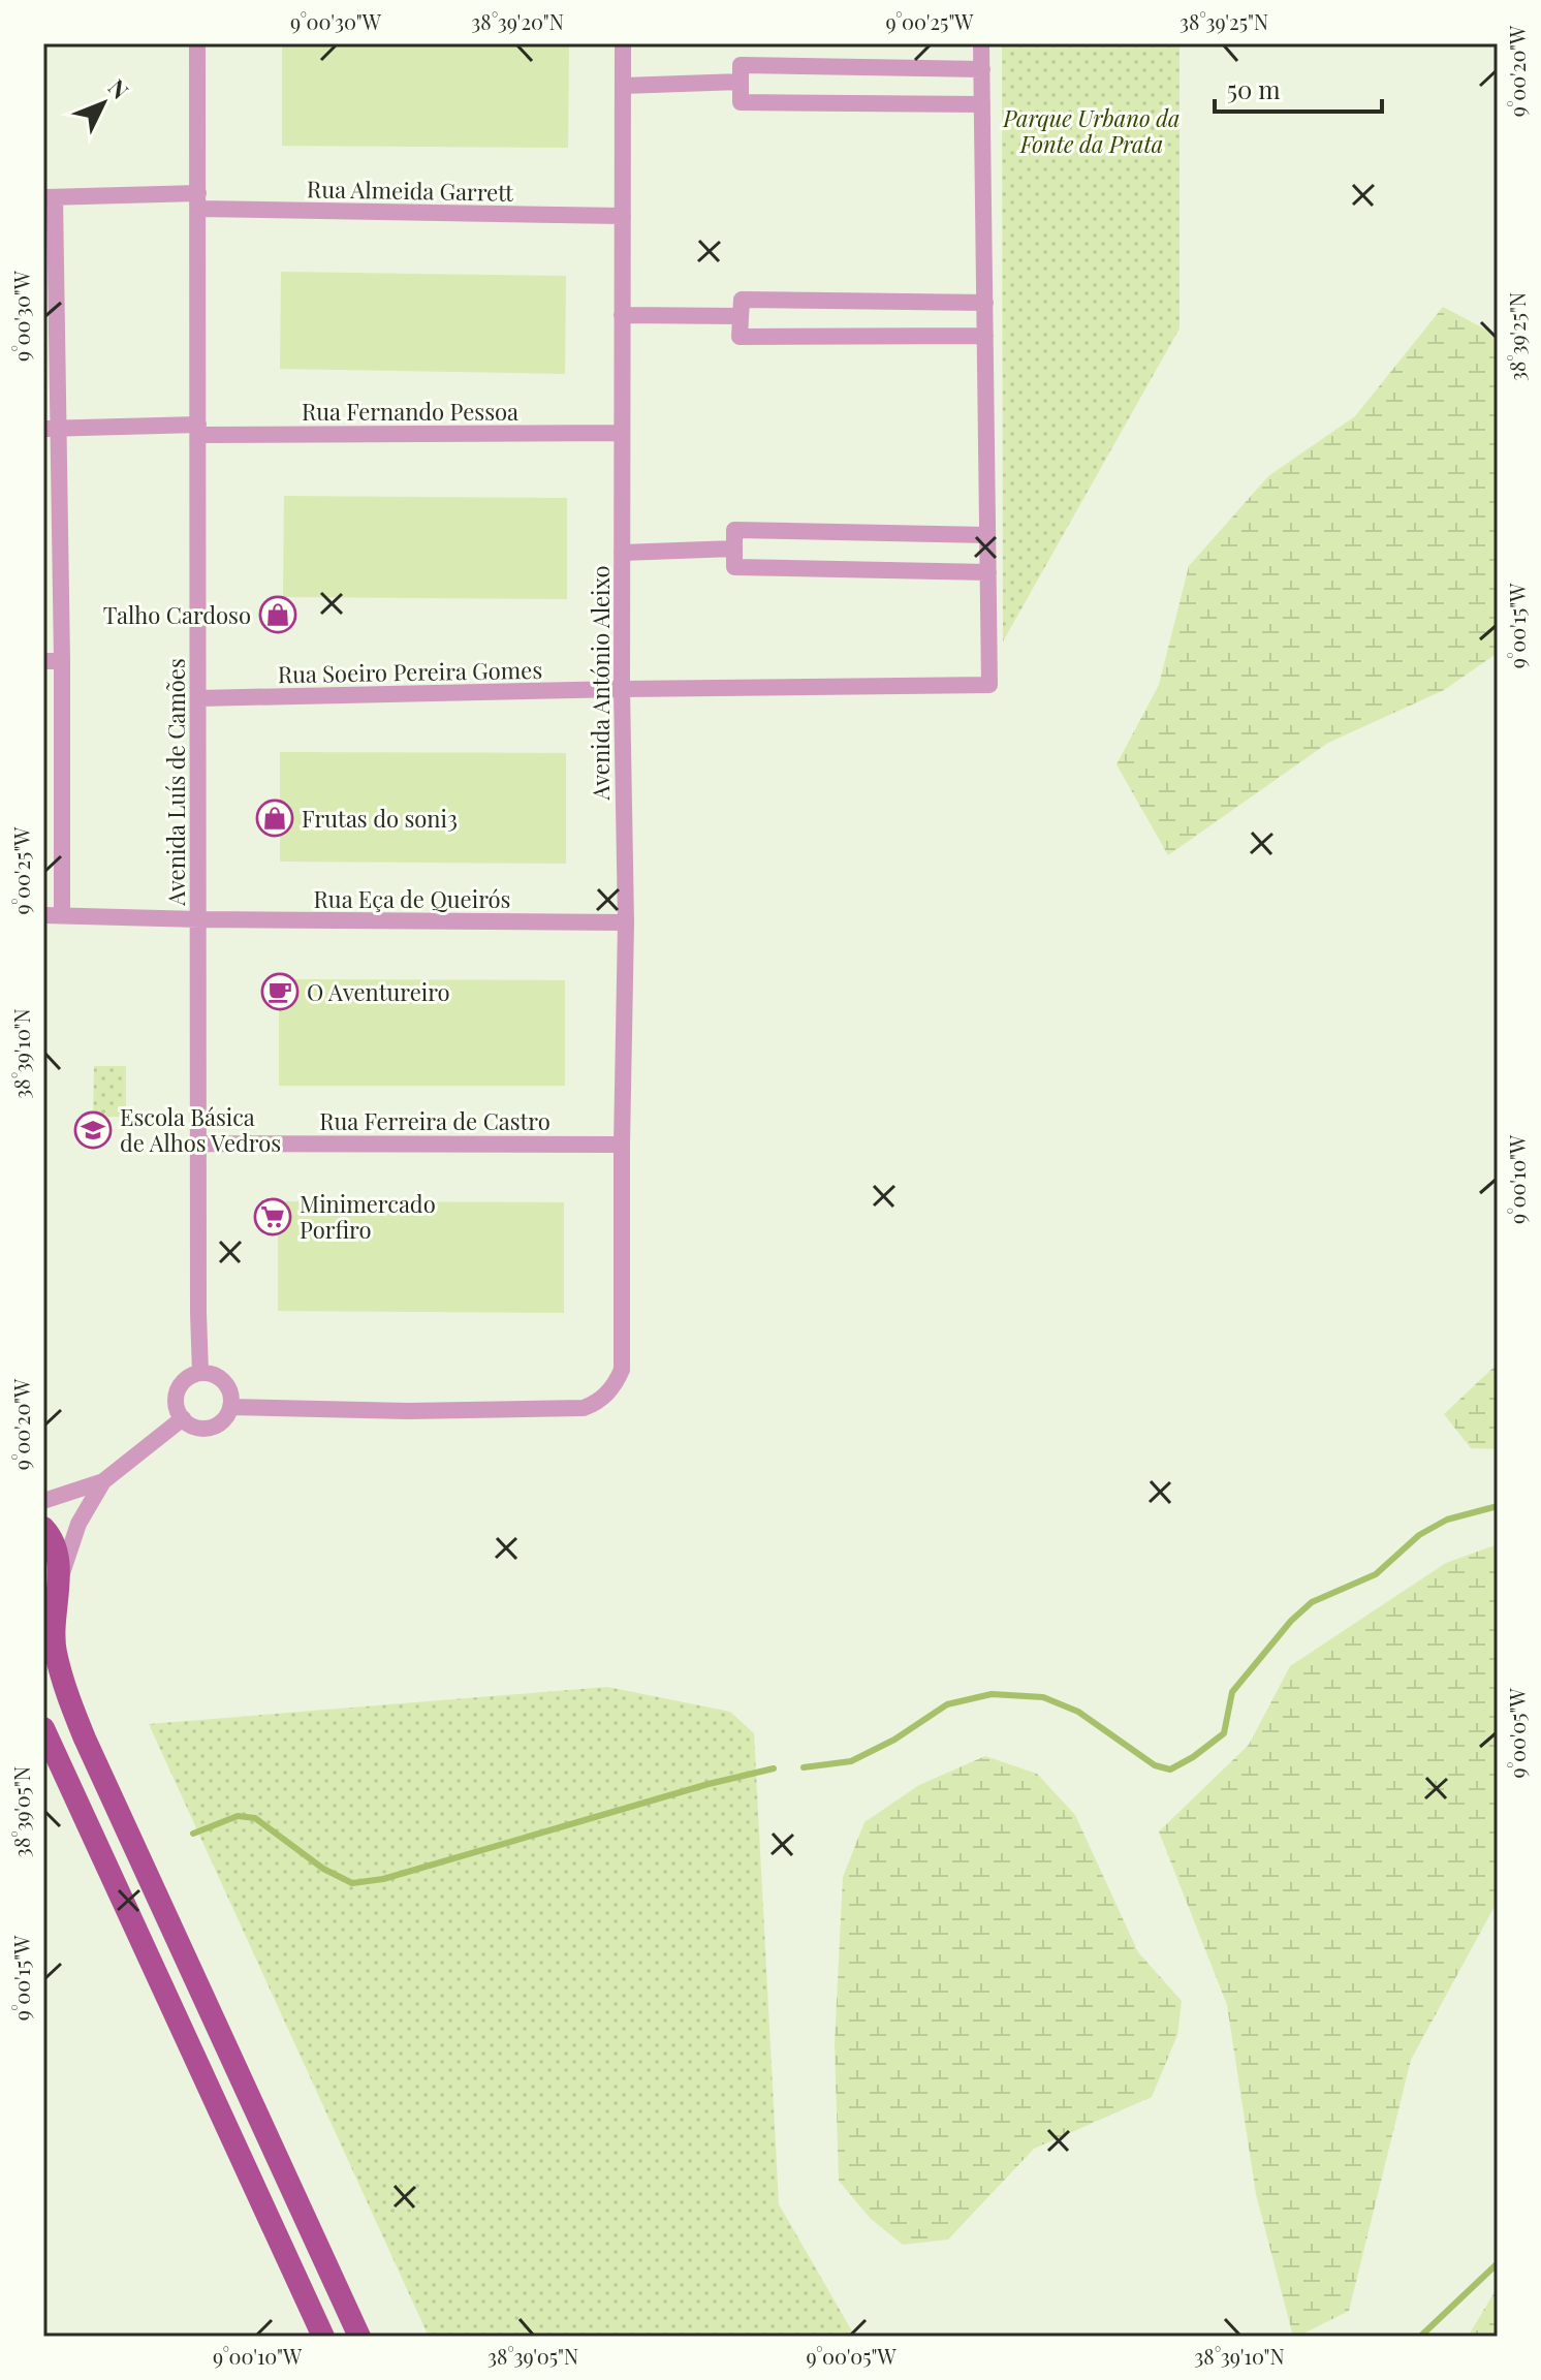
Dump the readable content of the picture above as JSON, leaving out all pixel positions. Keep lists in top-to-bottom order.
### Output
{
  "streets": {
    "street": [
      "Rua Almeida Garrett",
      "Rua Fernando Pessoa",
      "Rua Soeiro Pereira Gomes",
      "Avenida António Aleixo",
      "Avenida Luís de Camões",
      "Rua Eça de Queirós",
      "Rua Ferreira de Castro"
    ]
  },
  "crossings": [
    ["Rua Almeida Garrett", "Avenida António Aleixo"],
    ["Rua Almeida Garrett", "Avenida Luís de Camões"],
    ["Rua Fernando Pessoa", "Avenida António Aleixo"],
    ["Rua Fernando Pessoa", "Avenida Luís de Camões"],
    ["Rua Soeiro Pereira Gomes", "Avenida António Aleixo"],
    ["Rua Soeiro Pereira Gomes", "Avenida Luís de Camões"],
    ["Avenida António Aleixo", "Avenida Luís de Camões"],
    ["Avenida António Aleixo", "Rua Eça de Queirós"],
    ["Avenida António Aleixo", "Rua Ferreira de Castro"],
    ["Avenida Luís de Camões", "Rua Eça de Queirós"],
    ["Avenida Luís de Camões", "Rua Ferreira de Castro"]
  ],
  "parks": ["Parque Urbano da Fonte da Prata"],
  "places": {
    "shop": ["Talho Cardoso", "Frutas do soni3"],
    "cafe": ["O Aventureiro"],
    "school or university": ["Escola Básica de Alhos Vedros"],
    "supermarket": ["Minimercado Porfiro"]
  },
  "scale_bar": "50 m",
  "north": "top right",
  "coordinates": [
    "9°00'30\"W",
    "38°39'20\"N",
    "9°00'25\"W",
    "38°39'25\"N",
    "9°00'20\"W",
    "9°00'15\"W",
    "38°39'10\"N",
    "9°00'10\"W",
    "9°00'05\"W",
    "38°39'05\"N"
  ]
}
